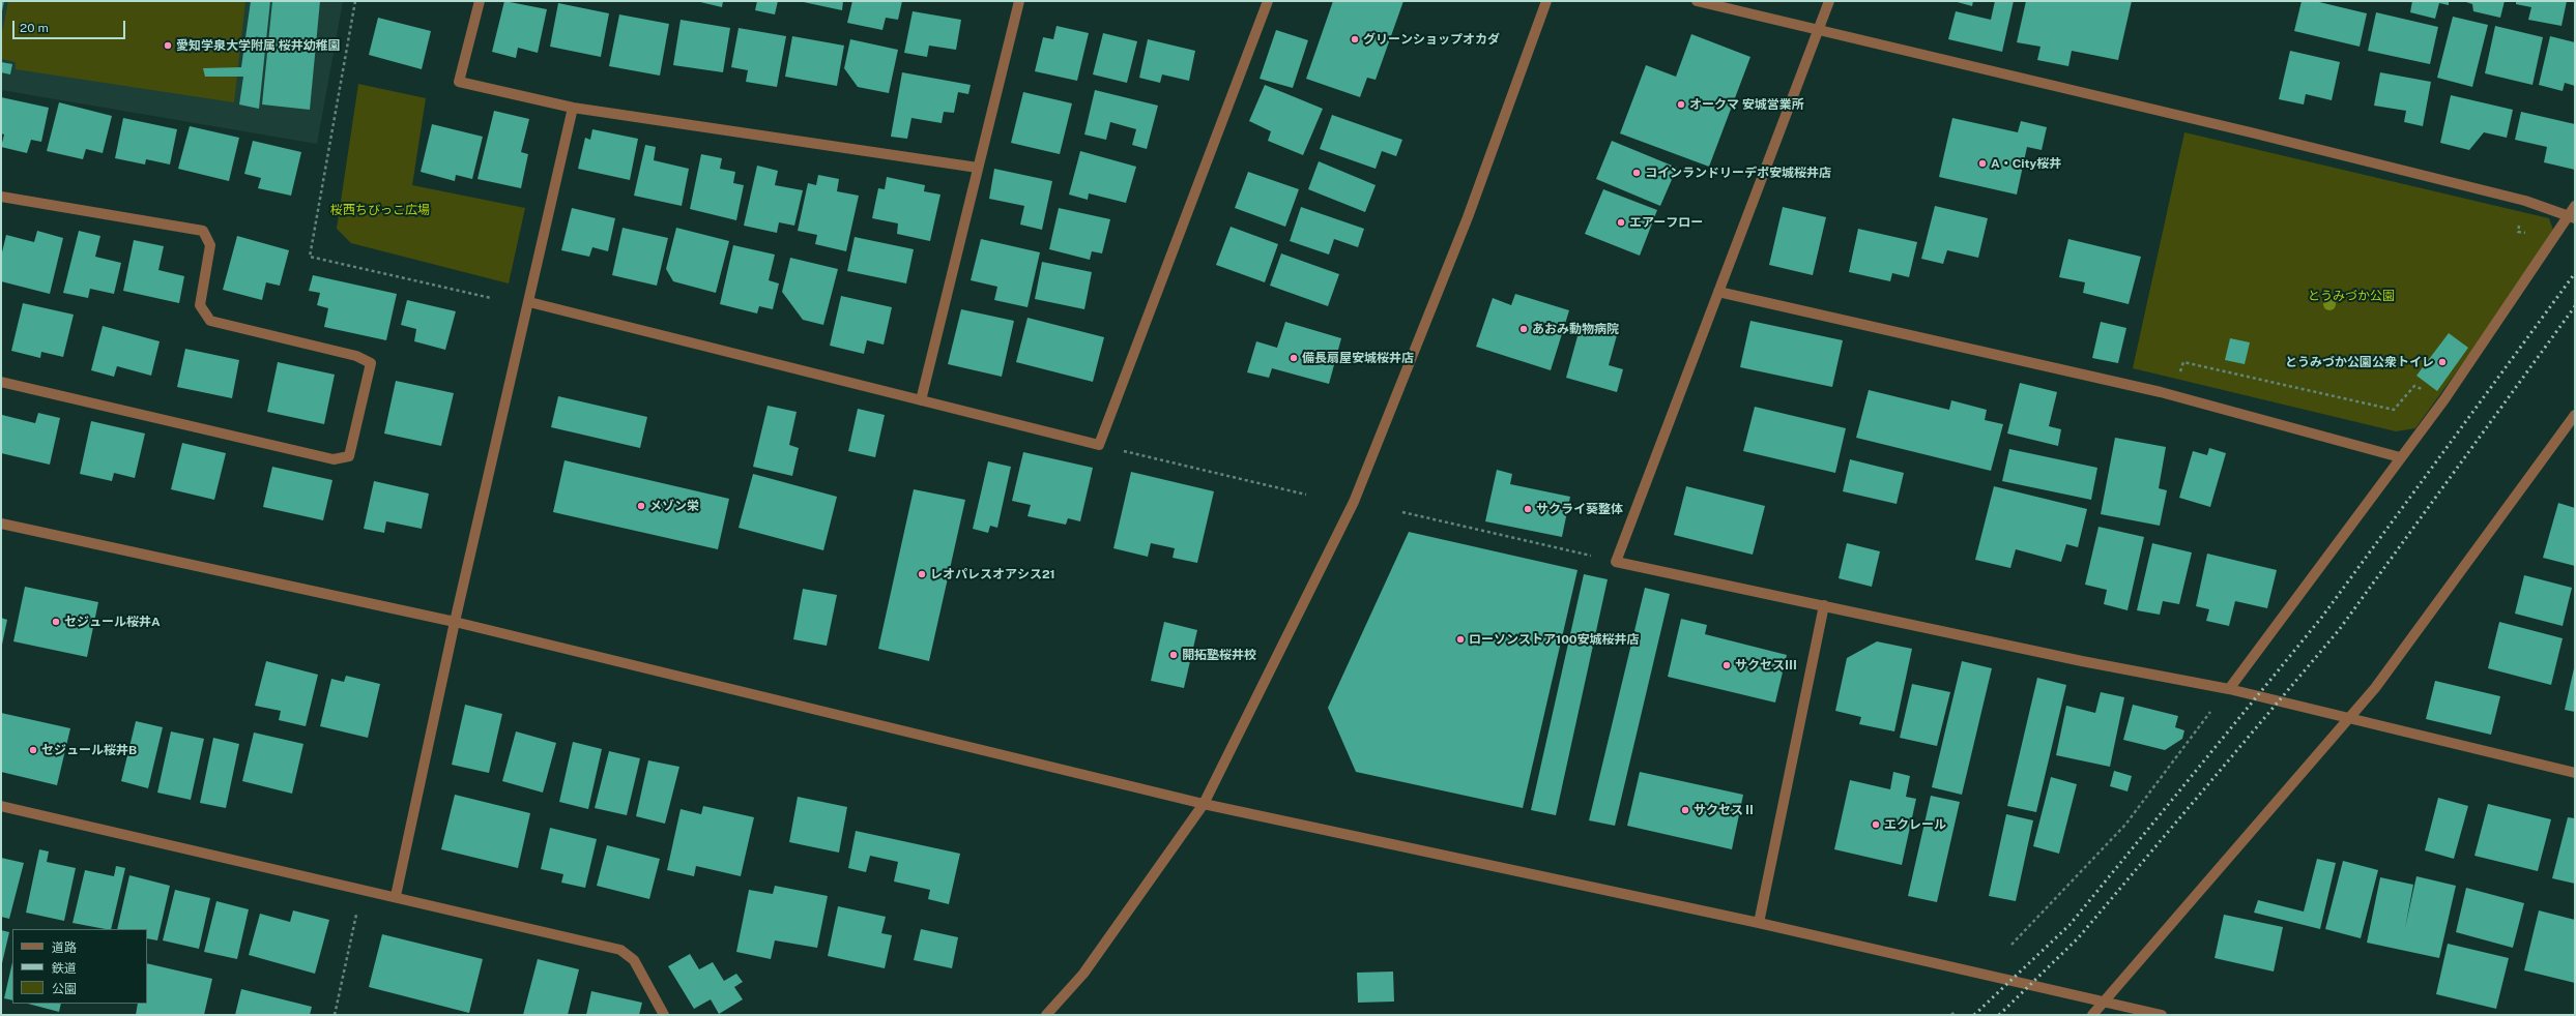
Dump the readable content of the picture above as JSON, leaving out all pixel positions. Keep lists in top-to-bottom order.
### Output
{
  "parks": ["桜西ちびっこ広場", "とうみづか公園"],
  "places": [
    "グリーンショップオカダ",
    "愛知学泉大学附属 桜井幼稚園",
    "オークマ 安城営業所",
    "A・City桜井",
    "コインランドリーデポ安城桜井店",
    "エアーフロー",
    "あおみ動物病院",
    "備長扇屋安城桜井店",
    "とうみづか公園公衆トイレ",
    "メゾン栄",
    "サクライ葵整体",
    "レオパレスオアシス21",
    "セジュール桜井A",
    "ローソンストア100安城桜井店",
    "開拓塾桜井校",
    "サクセスⅢ",
    "セジュール桜井B",
    "サクセスⅡ",
    "エクレール"
  ],
  "legend": ["道路", "鉄道", "公園"],
  "scale_bar": "20 m"
}
